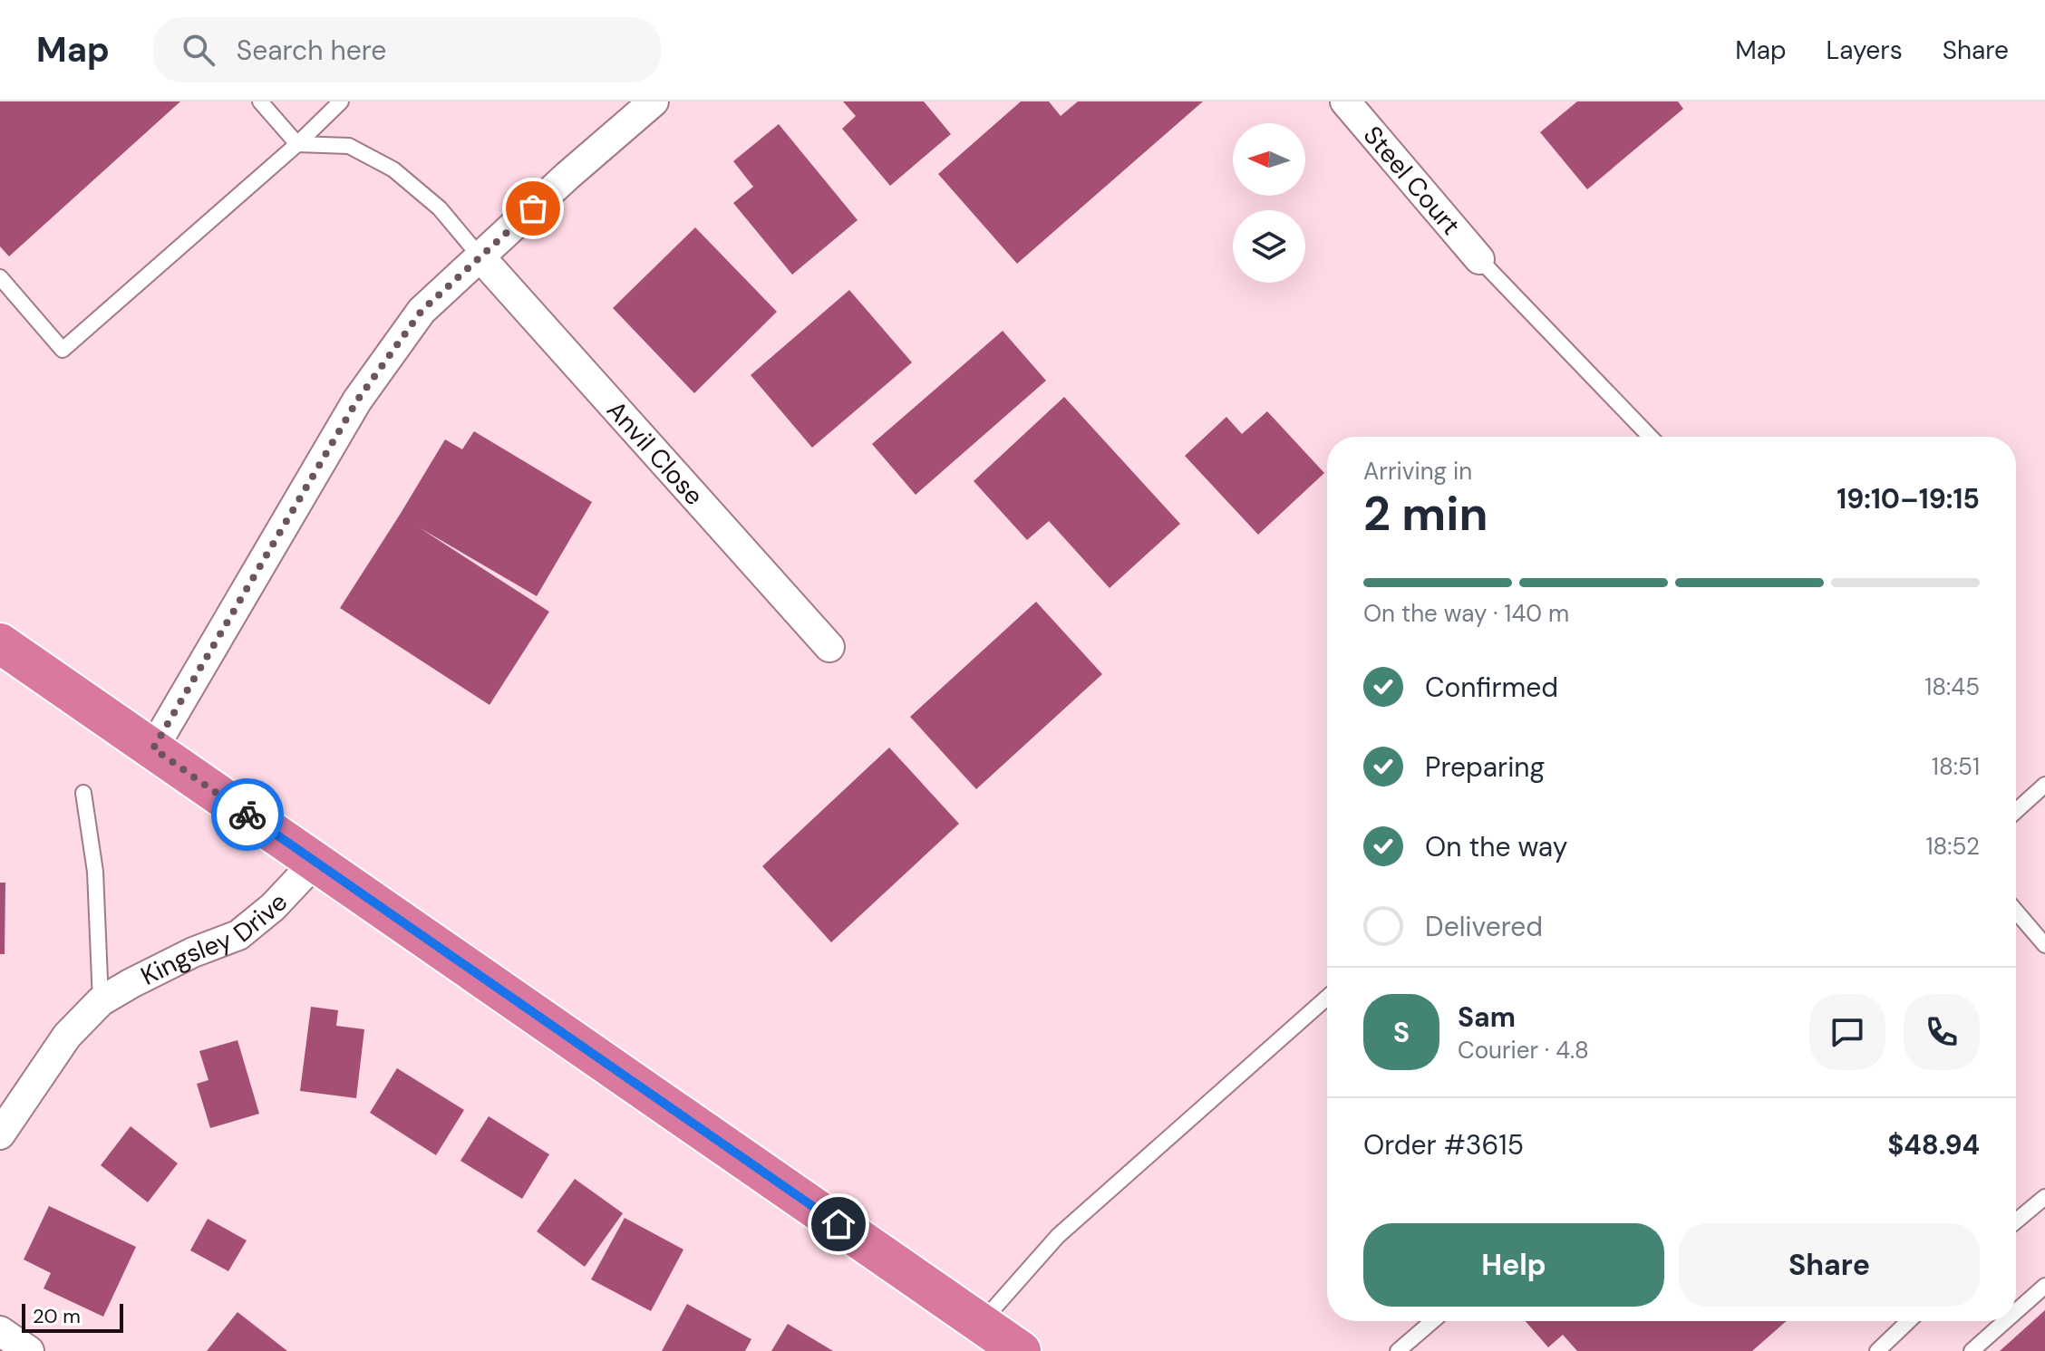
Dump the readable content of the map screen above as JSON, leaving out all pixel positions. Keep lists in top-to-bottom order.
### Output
{
  "streets": {
    "street": ["Steel Court", "Anvil Close", "Kingsley Drive"]
  },
  "scale_bar": "20 m",
  "north": "left",
  "page": {
    "header": "Map",
    "search": "Search here",
    "nav": ["Map", "Layers", "Share"],
    "heading": ["2 min", "Arriving in", "19:10–19:15"],
    "panel": [
      "Sam",
      "Courier · 4.8",
      "Order #3615",
      "$48.94"
    ],
    "bar": "On the way · 140 m",
    "list": [
      ["Confirmed", "18:45"],
      ["Preparing", "18:51"],
      ["On the way", "18:52"],
      "Delivered"
    ],
    "round": "S",
    "buttons": ["Help", "Share"],
    "scale": "20 m"
  }
}
